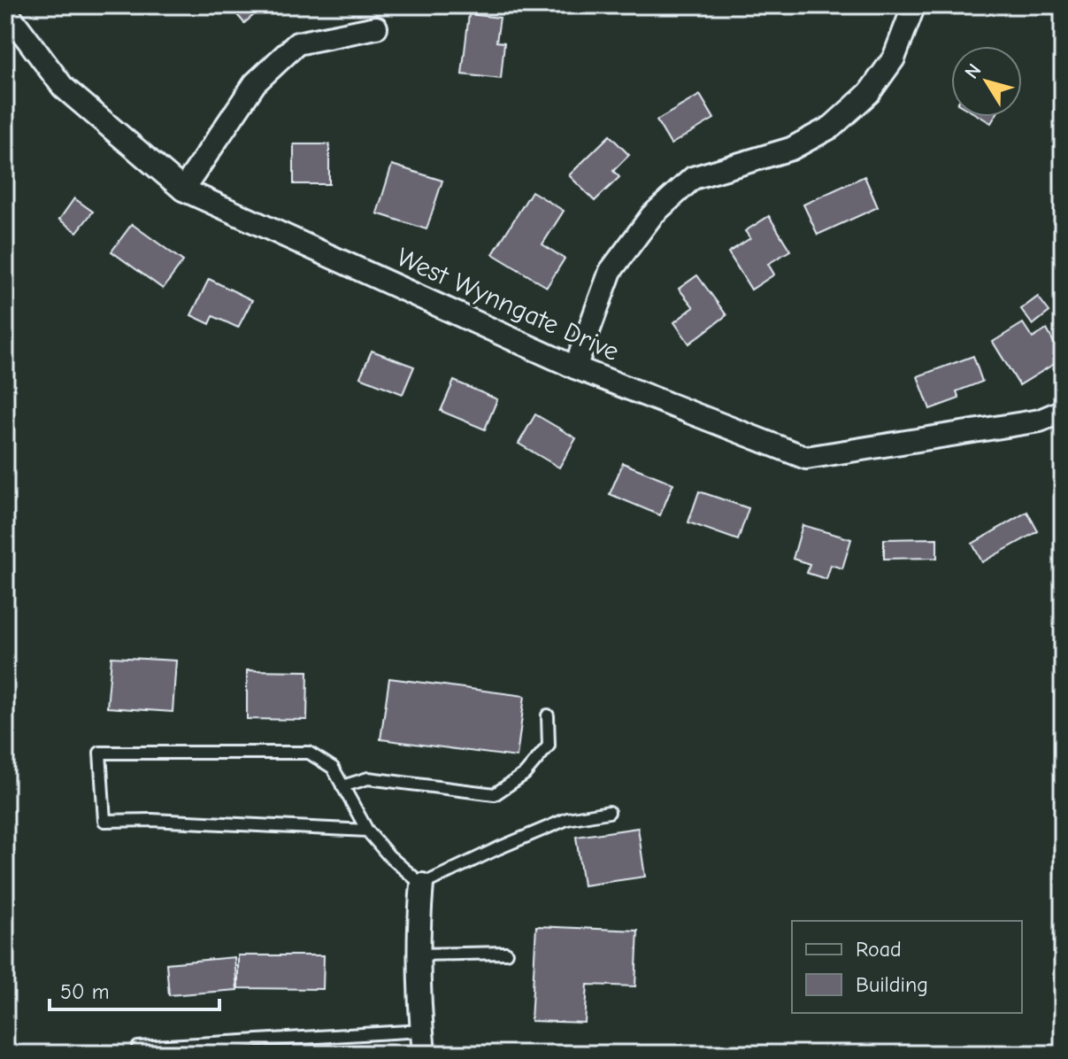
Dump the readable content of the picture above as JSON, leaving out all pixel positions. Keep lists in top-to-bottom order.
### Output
{
  "streets": {
    "street": ["West Wynngate Drive"]
  },
  "legend": ["Road", "Building"],
  "scale_bar": "50 m",
  "north": "top left"
}
